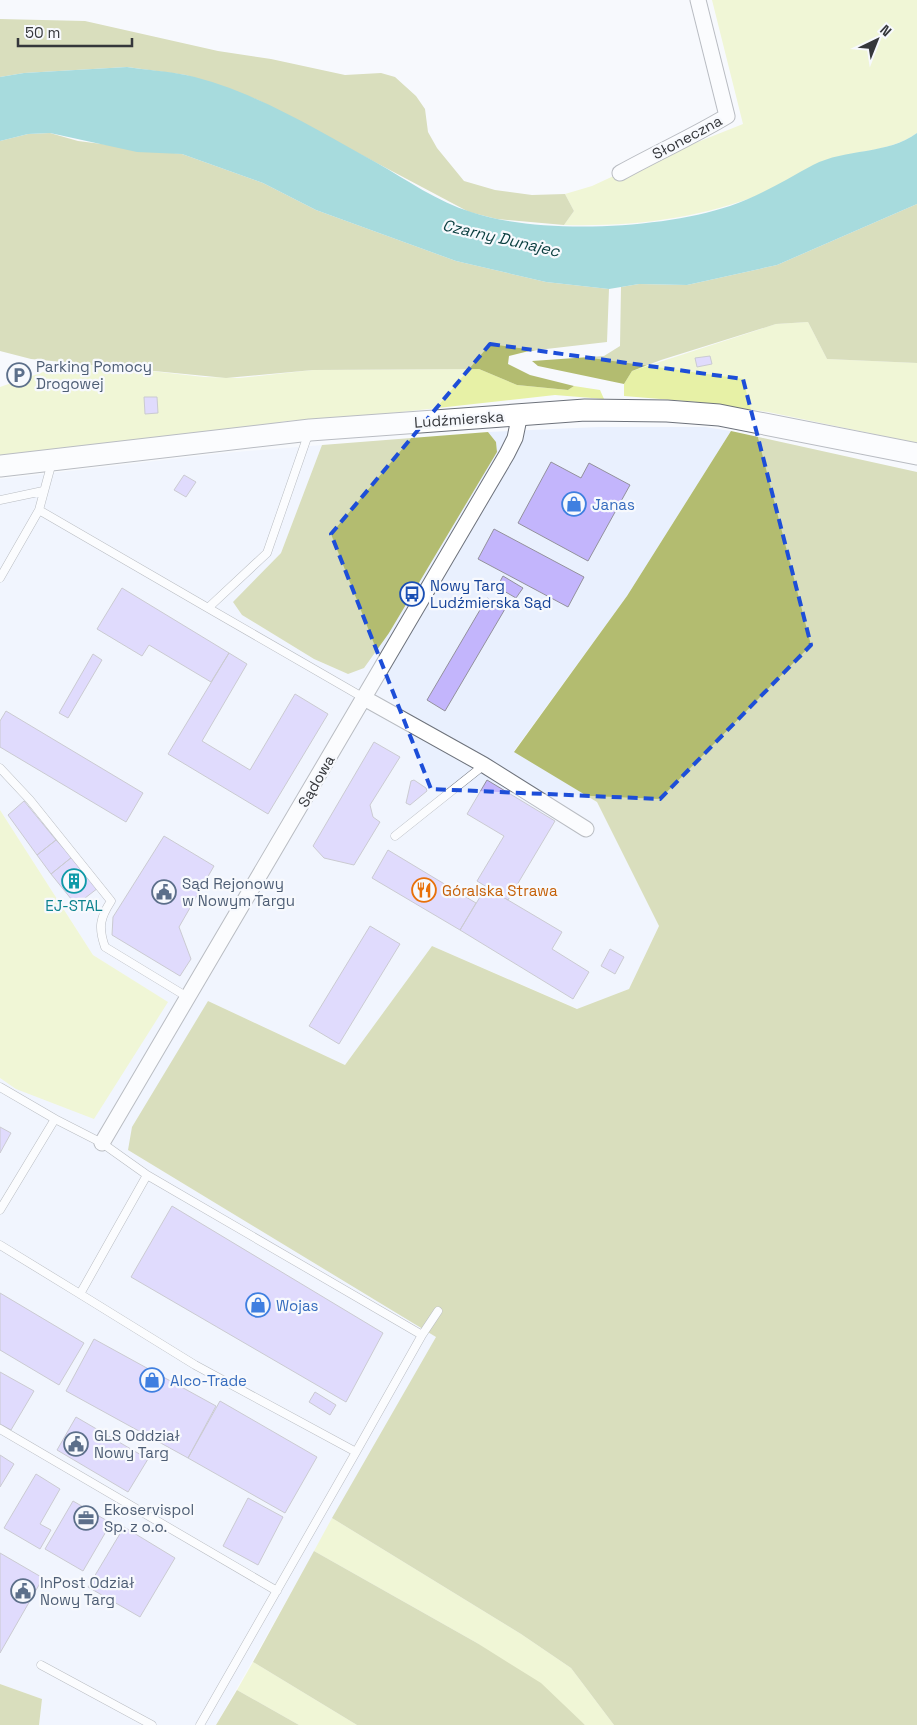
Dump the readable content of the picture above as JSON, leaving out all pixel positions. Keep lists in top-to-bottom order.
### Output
{
  "streets": {
    "main road": ["Ludźmierska"],
    "street": ["Słoneczna", "Sądowa"]
  },
  "crossings": [
    ["Ludźmierska", "Sądowa"]
  ],
  "water": ["Czarny Dunajec"],
  "places": {
    "parking": ["Parking Pomocy Drogowej"],
    "shop": ["Janas", "Wojas", "Alco-Trade"],
    "bus stop": ["Nowy Targ Ludźmierska Sąd"],
    "building": ["EJ-STAL"],
    "restaurant": ["Góralska Strawa"],
    "public building": ["Sąd Rejonowy w Nowym Targu", "GLS Oddział Nowy Targ", "InPost Odział Nowy Targ"],
    "office": ["Ekoservispol Sp. z o.o."]
  },
  "scale_bar": "50 m",
  "north": "top right"
}
